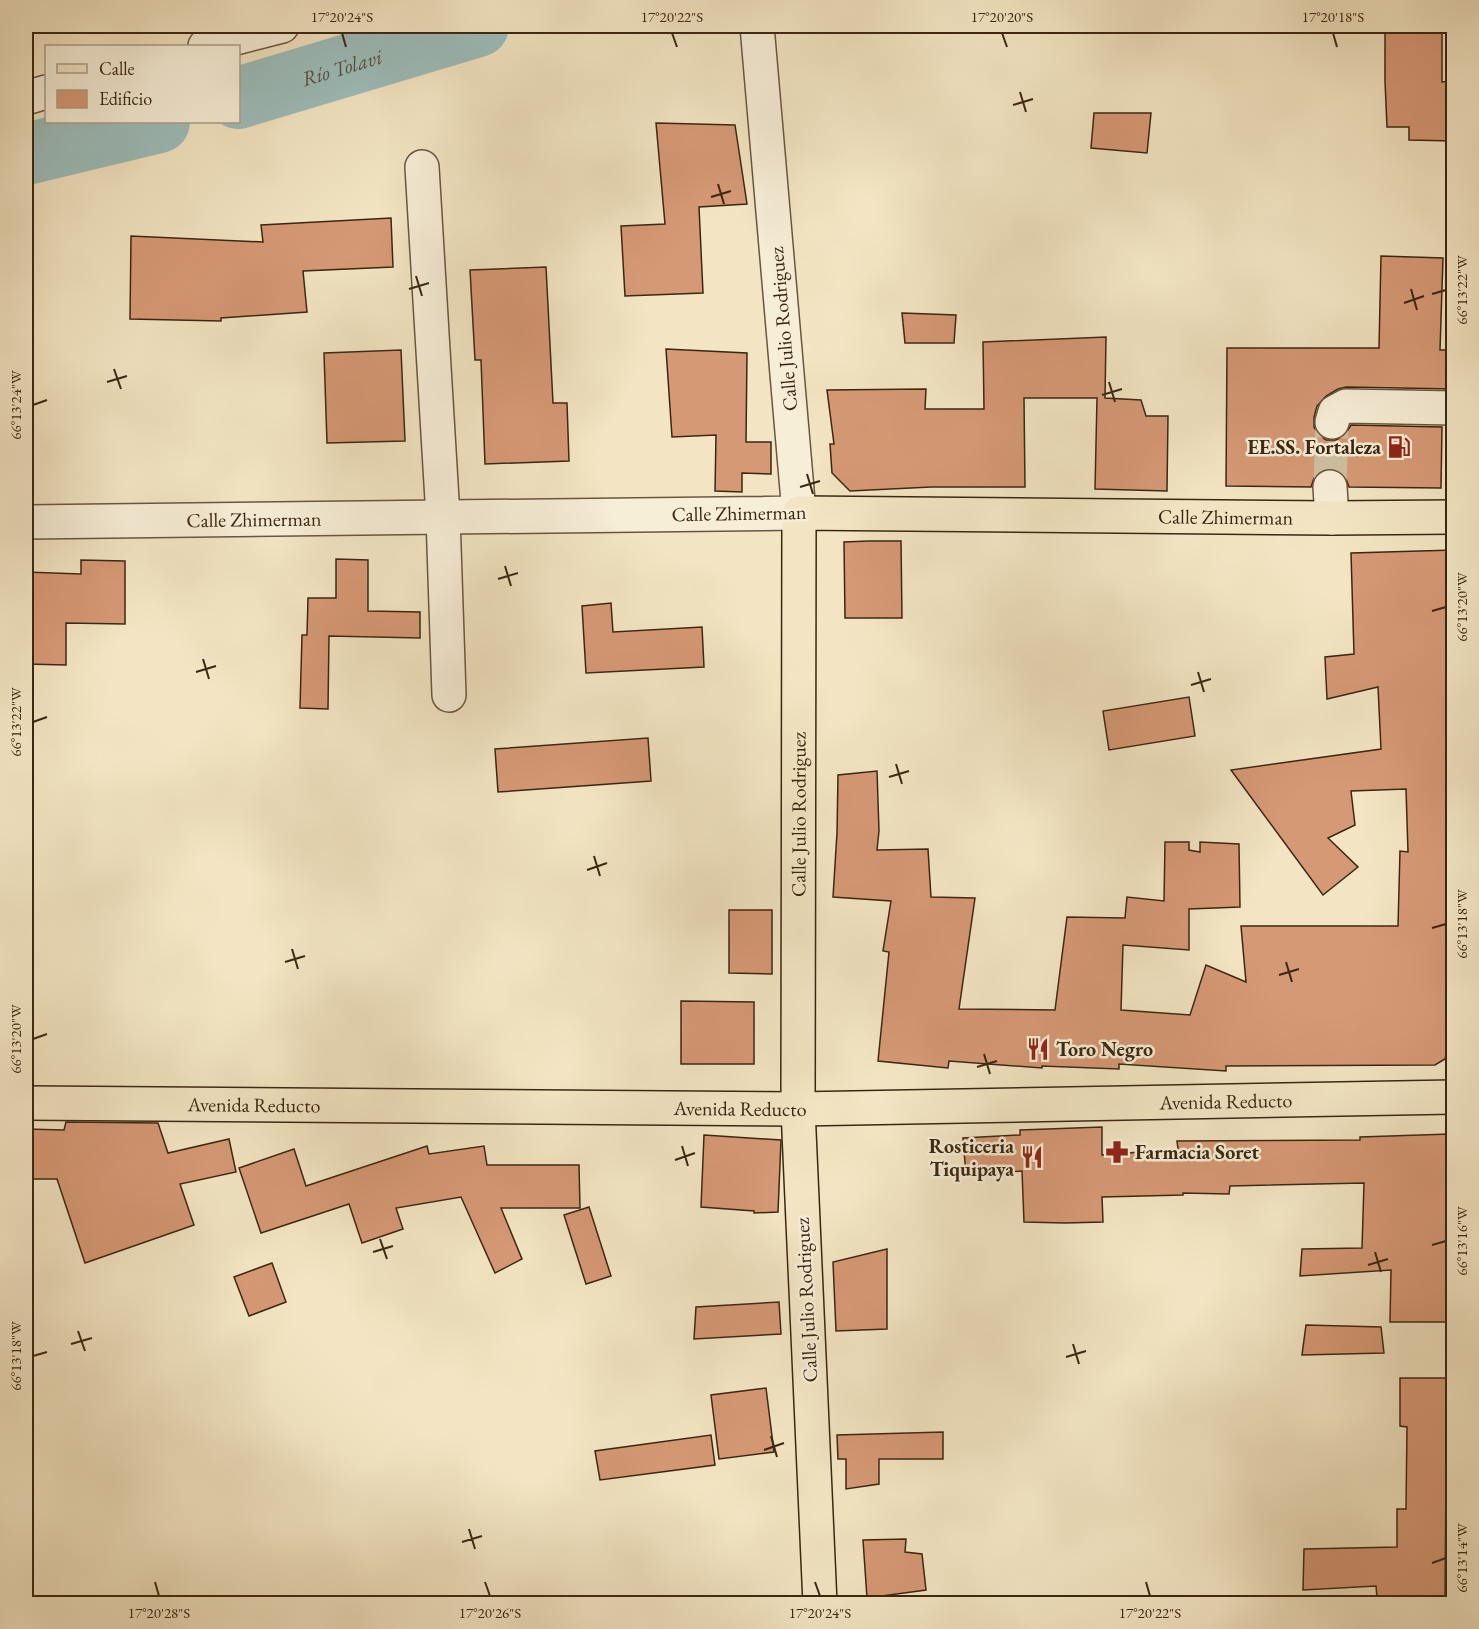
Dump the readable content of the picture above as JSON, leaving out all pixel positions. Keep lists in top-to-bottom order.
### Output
{
  "streets": {
    "main road": ["Calle Julio Rodriguez", "Calle Zhimerman", "Avenida Reducto"]
  },
  "crossings": [
    ["Calle Julio Rodriguez", "Calle Zhimerman"],
    ["Calle Julio Rodriguez", "Avenida Reducto"]
  ],
  "water": ["Río Tolavi"],
  "places": {
    "fuel station": ["EE.SS. Fortaleza"],
    "restaurant": ["Toro Negro", "Rosticeria Tiquipaya"],
    "pharmacy": ["Farmacia Soret"]
  },
  "legend": ["Calle", "Edificio"],
  "coordinates": [
    "17°20'24\"S",
    "17°20'22\"S",
    "17°20'20\"S",
    "17°20'18\"S",
    "66°13'22\"W",
    "66°13'24\"W",
    "66°13'20\"W",
    "66°13'18\"W",
    "66°13'16\"W",
    "66°13'14\"W",
    "17°20'28\"S",
    "17°20'26\"S"
  ]
}
